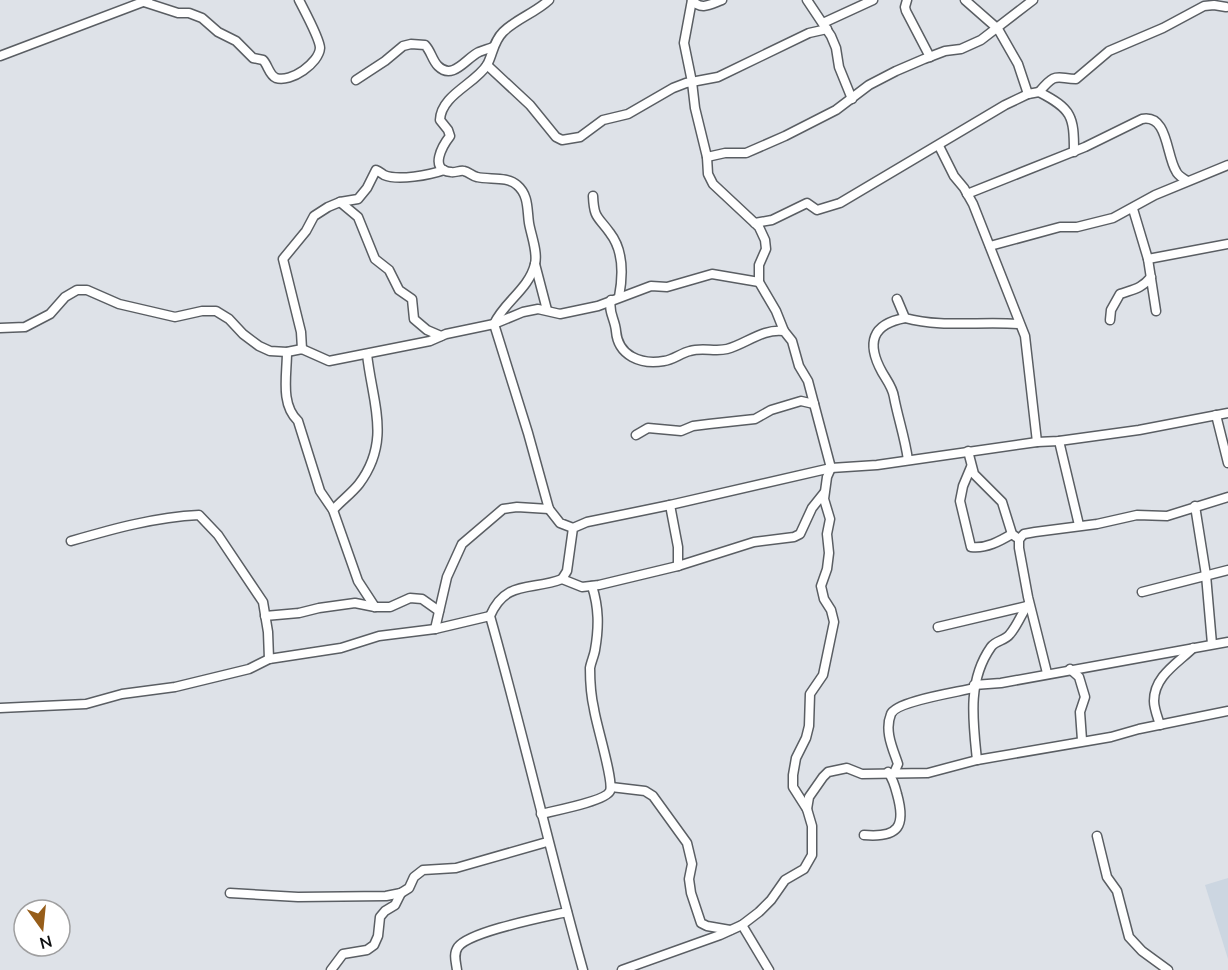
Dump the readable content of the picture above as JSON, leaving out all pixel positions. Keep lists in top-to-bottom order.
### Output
{
  "north": "bottom"
}
